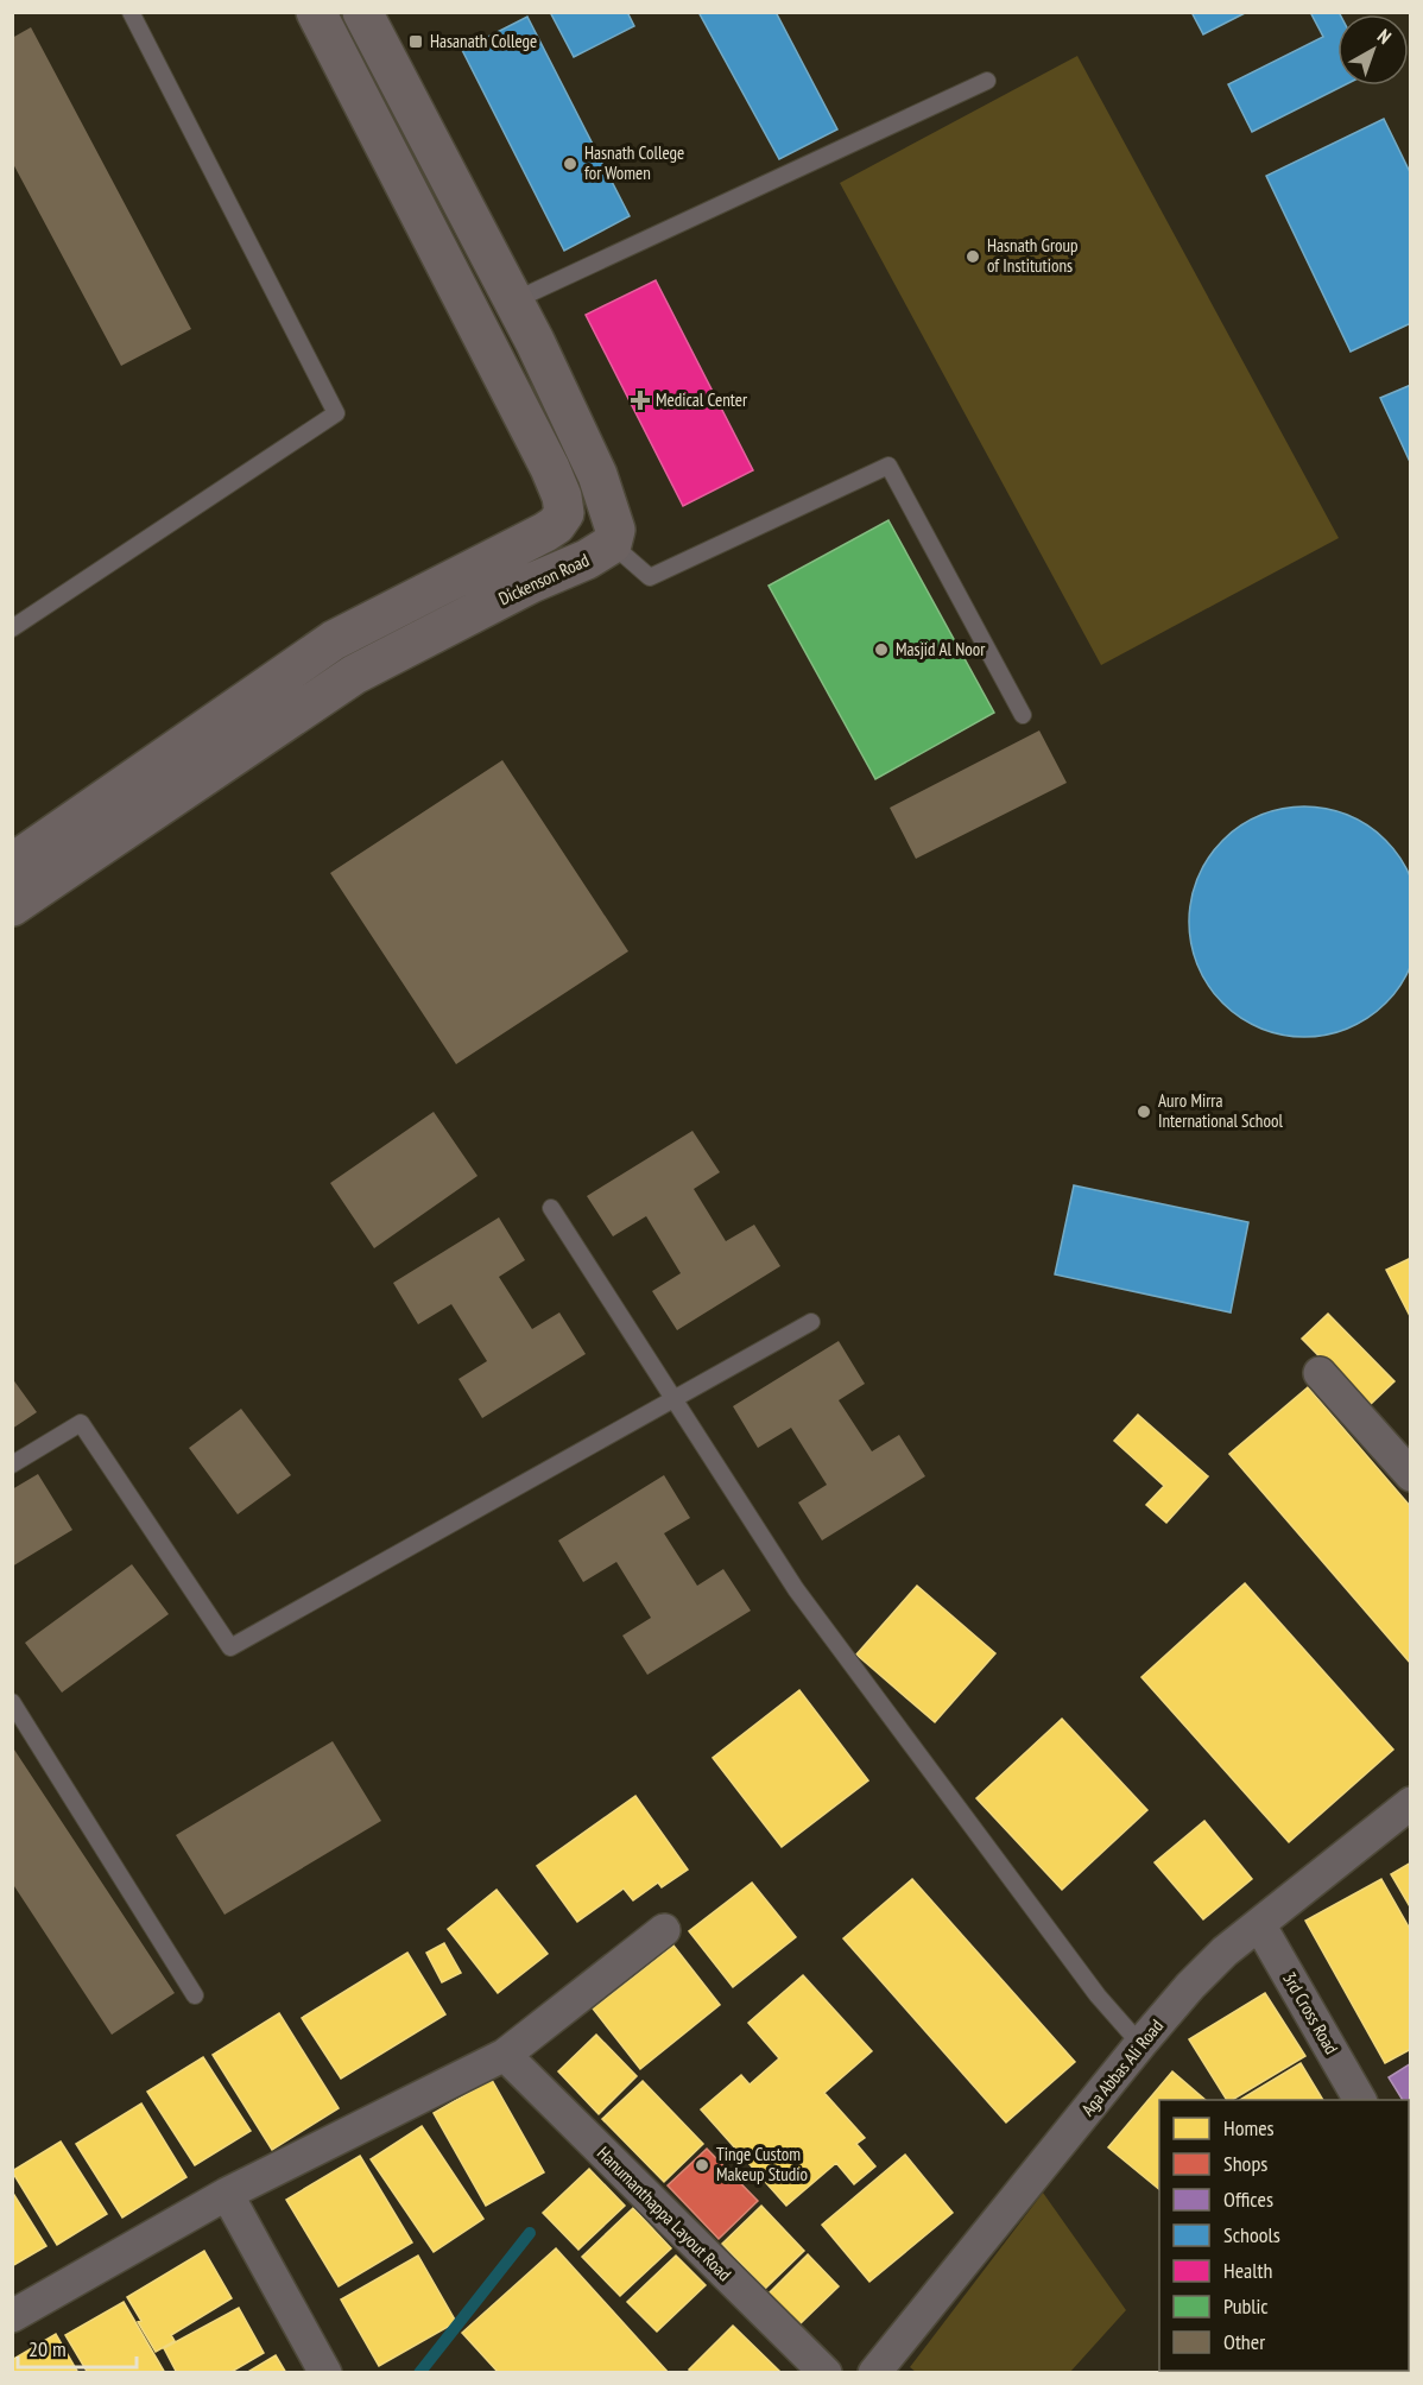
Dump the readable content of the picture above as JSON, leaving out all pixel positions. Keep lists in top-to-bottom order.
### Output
{
  "streets": {
    "main road": ["Dickenson Road"],
    "street": ["3rd Cross Road", "Aga Abbas Ali Road", "Hanumanthappa Layout Road"]
  },
  "crossings": [
    ["3rd Cross Road", "Aga Abbas Ali Road"]
  ],
  "places": {
    "transit": ["Hasanath College"],
    "other": [
      "Hasnath College for Women",
      "Hasnath Group of Institutions",
      "Masjid Al Noor",
      "Auro Mirra International School",
      "Tinge Custom Makeup Studio"
    ],
    "health": ["Medical Center"]
  },
  "legend": [
    "Homes",
    "Shops",
    "Offices",
    "Schools",
    "Health",
    "Public",
    "Other"
  ],
  "scale_bar": "20 m",
  "north": "top right"
}
